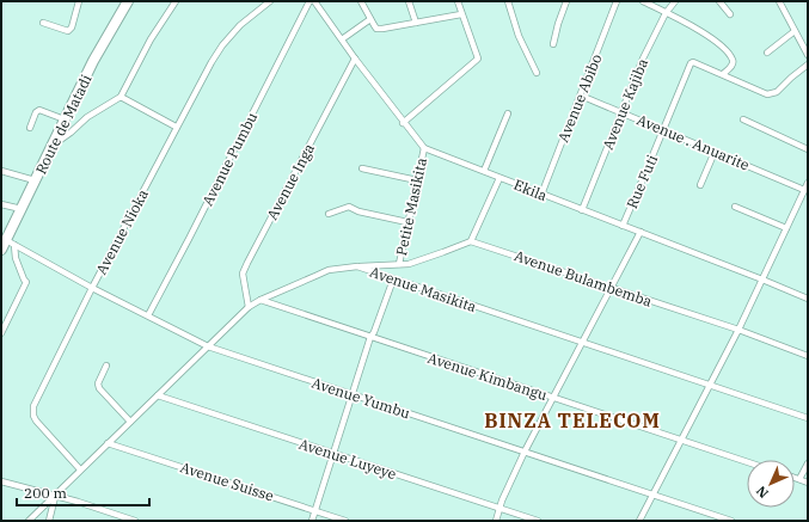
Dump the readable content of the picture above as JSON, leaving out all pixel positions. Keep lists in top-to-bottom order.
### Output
{
  "streets": {
    "highway": ["Route de Matadi"],
    "street": [
      "Avenue Abibo",
      "Avenue Kajiba",
      "Avenue . Anuarite",
      "Avenue Pumbu",
      "Avenue Inga",
      "Rue Futi",
      "Ekila",
      "Petite Masikita",
      "Avenue Nioka",
      "Avenue Bulambemba",
      "Avenue Masikita",
      "Avenue Kimbangu",
      "Avenue Yumbu",
      "Avenue Luyeye",
      "Avenue Suisse"
    ]
  },
  "crossings": [
    ["Avenue Abibo", "Avenue . Anuarite"],
    ["Avenue Abibo", "Ekila"],
    ["Avenue Kajiba", "Avenue . Anuarite"],
    ["Avenue Kajiba", "Ekila"],
    ["Route de Matadi", "Avenue Yumbu"],
    ["Avenue . Anuarite", "Rue Futi"],
    ["Avenue Pumbu", "Avenue Yumbu"],
    ["Avenue Inga", "Ekila"],
    ["Avenue Inga", "Avenue Masikita"],
    ["Rue Futi", "Ekila"],
    ["Ekila", "Petite Masikita"],
    ["Avenue Nioka", "Avenue Masikita"],
    ["Avenue Nioka", "Avenue Yumbu"],
    ["Avenue Masikita", "Avenue Kimbangu"],
    ["Avenue Masikita", "Avenue Yumbu"],
    ["Avenue Masikita", "Avenue Luyeye"],
    ["Avenue Masikita", "Avenue Suisse"]
  ],
  "districts": ["BINZA TELECOM"],
  "scale_bar": "200 m",
  "north": "bottom left"
}
